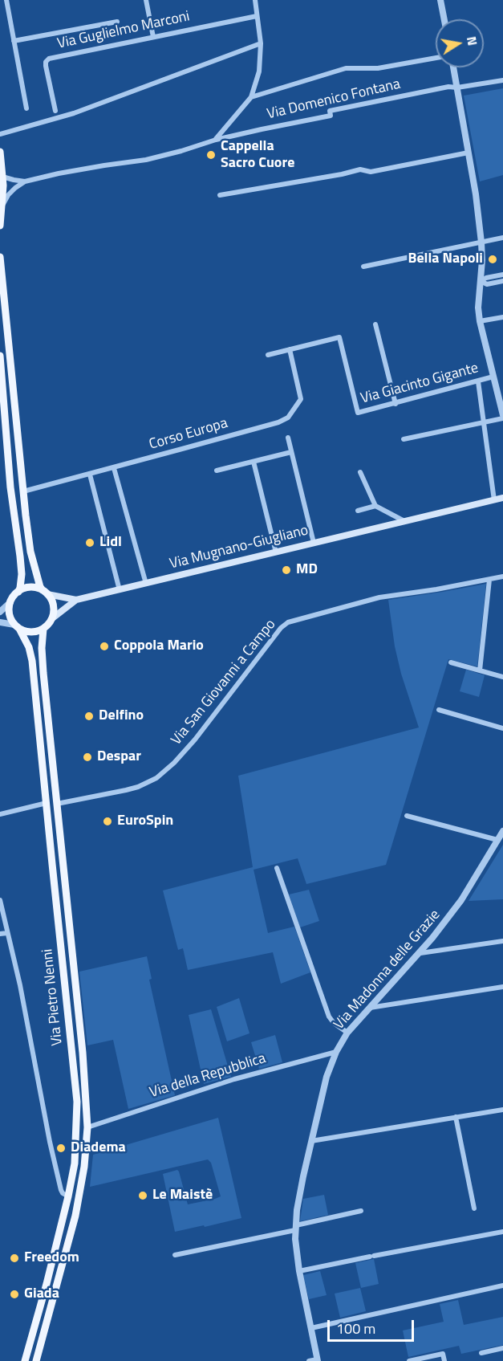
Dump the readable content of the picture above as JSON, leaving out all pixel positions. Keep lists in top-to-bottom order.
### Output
{
  "streets": {
    "main road": ["Via Mugnano-Giugliano", "Via Pietro Nenni"],
    "street": [
      "Via Guglielmo Marconi",
      "Via Domenico Fontana",
      "Via Giacinto Gigante",
      "Corso Europa",
      "Via San Giovanni a Campo",
      "Via Madonna delle Grazie",
      "Via della Repubblica"
    ]
  },
  "crossings": [
    ["Via Giacinto Gigante", "Corso Europa"],
    ["Via Mugnano-Giugliano", "Via Pietro Nenni"],
    ["Via San Giovanni a Campo", "Via Pietro Nenni"],
    ["Via Madonna delle Grazie", "Via della Repubblica"],
    ["Via Pietro Nenni", "Via della Repubblica"]
  ],
  "places": [
    "Cappella Sacro Cuore",
    "Bella Napoli",
    "Lidl",
    "MD",
    "Coppola Mario",
    "Delfino",
    "Despar",
    "EuroSpin",
    "Diadema",
    "Le Maistè",
    "Freedom",
    "Giada"
  ],
  "scale_bar": "100 m",
  "north": "right"
}
